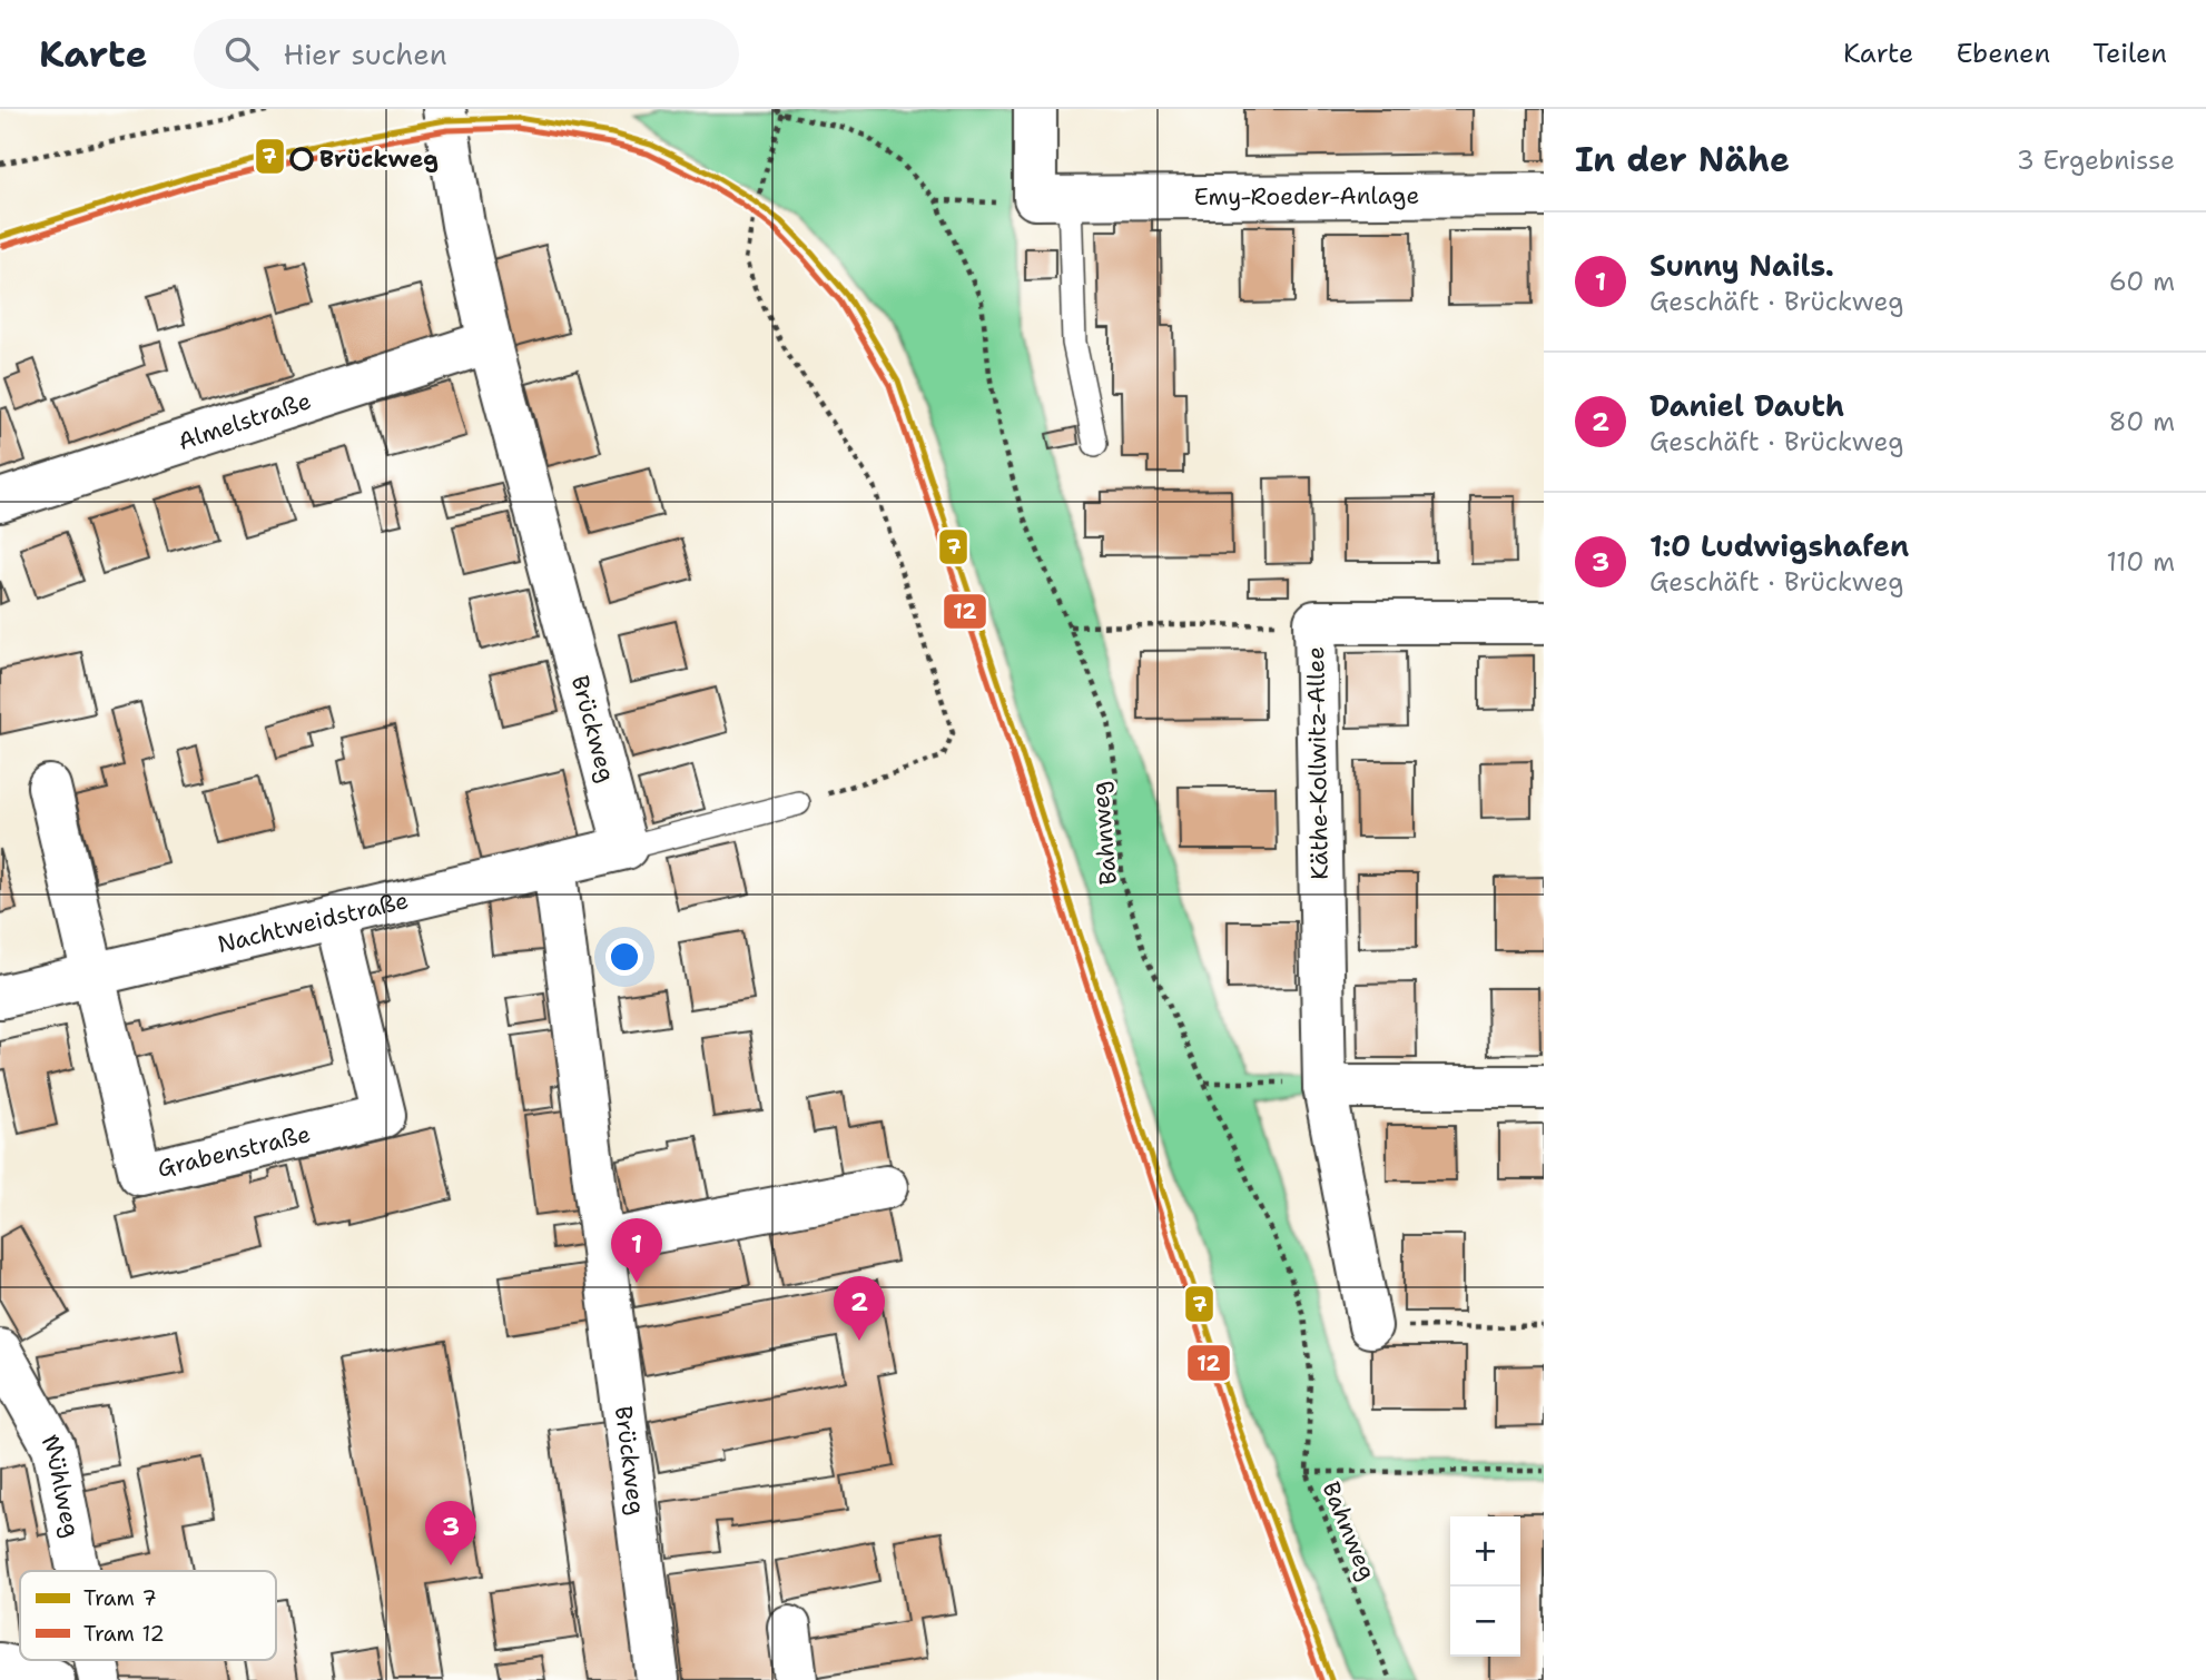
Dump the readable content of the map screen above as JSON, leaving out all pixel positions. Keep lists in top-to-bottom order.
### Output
{
  "streets": {
    "street": [
      "Emy-Roeder-Anlage",
      "Almelstraße",
      "Brückweg",
      "Käthe-Kollwitz-Allee",
      "Nachtweidstraße",
      "Grabenstraße",
      "Mühlweg"
    ],
    "path": ["Bahnweg"]
  },
  "crossings": [
    ["Almelstraße", "Brückweg"],
    ["Brückweg", "Nachtweidstraße"],
    ["Nachtweidstraße", "Grabenstraße"]
  ],
  "places": ["Brückweg"],
  "lines": ["tram line 7", "tram line 12"],
  "legend": ["Tram 7", "Tram 12"],
  "page": {
    "header": "Karte",
    "search": "Hier suchen",
    "nav": ["Karte", "Ebenen", "Teilen"],
    "heading": ["In der Nähe", "3 Ergebnisse"],
    "list": [
      {
        "mark": "1",
        "name": "Sunny Nails.",
        "note": "Geschäft · Brückweg",
        "value": "60 m"
      },
      {
        "mark": "2",
        "name": "Daniel Dauth",
        "note": "Geschäft · Brückweg",
        "value": "80 m"
      },
      {
        "mark": "3",
        "name": "1:0 Ludwigshafen",
        "note": "Geschäft · Brückweg",
        "value": "110 m"
      }
    ],
    "pins": ["1", "2", "3"],
    "map_buttons": ["+", "−"]
  }
}
